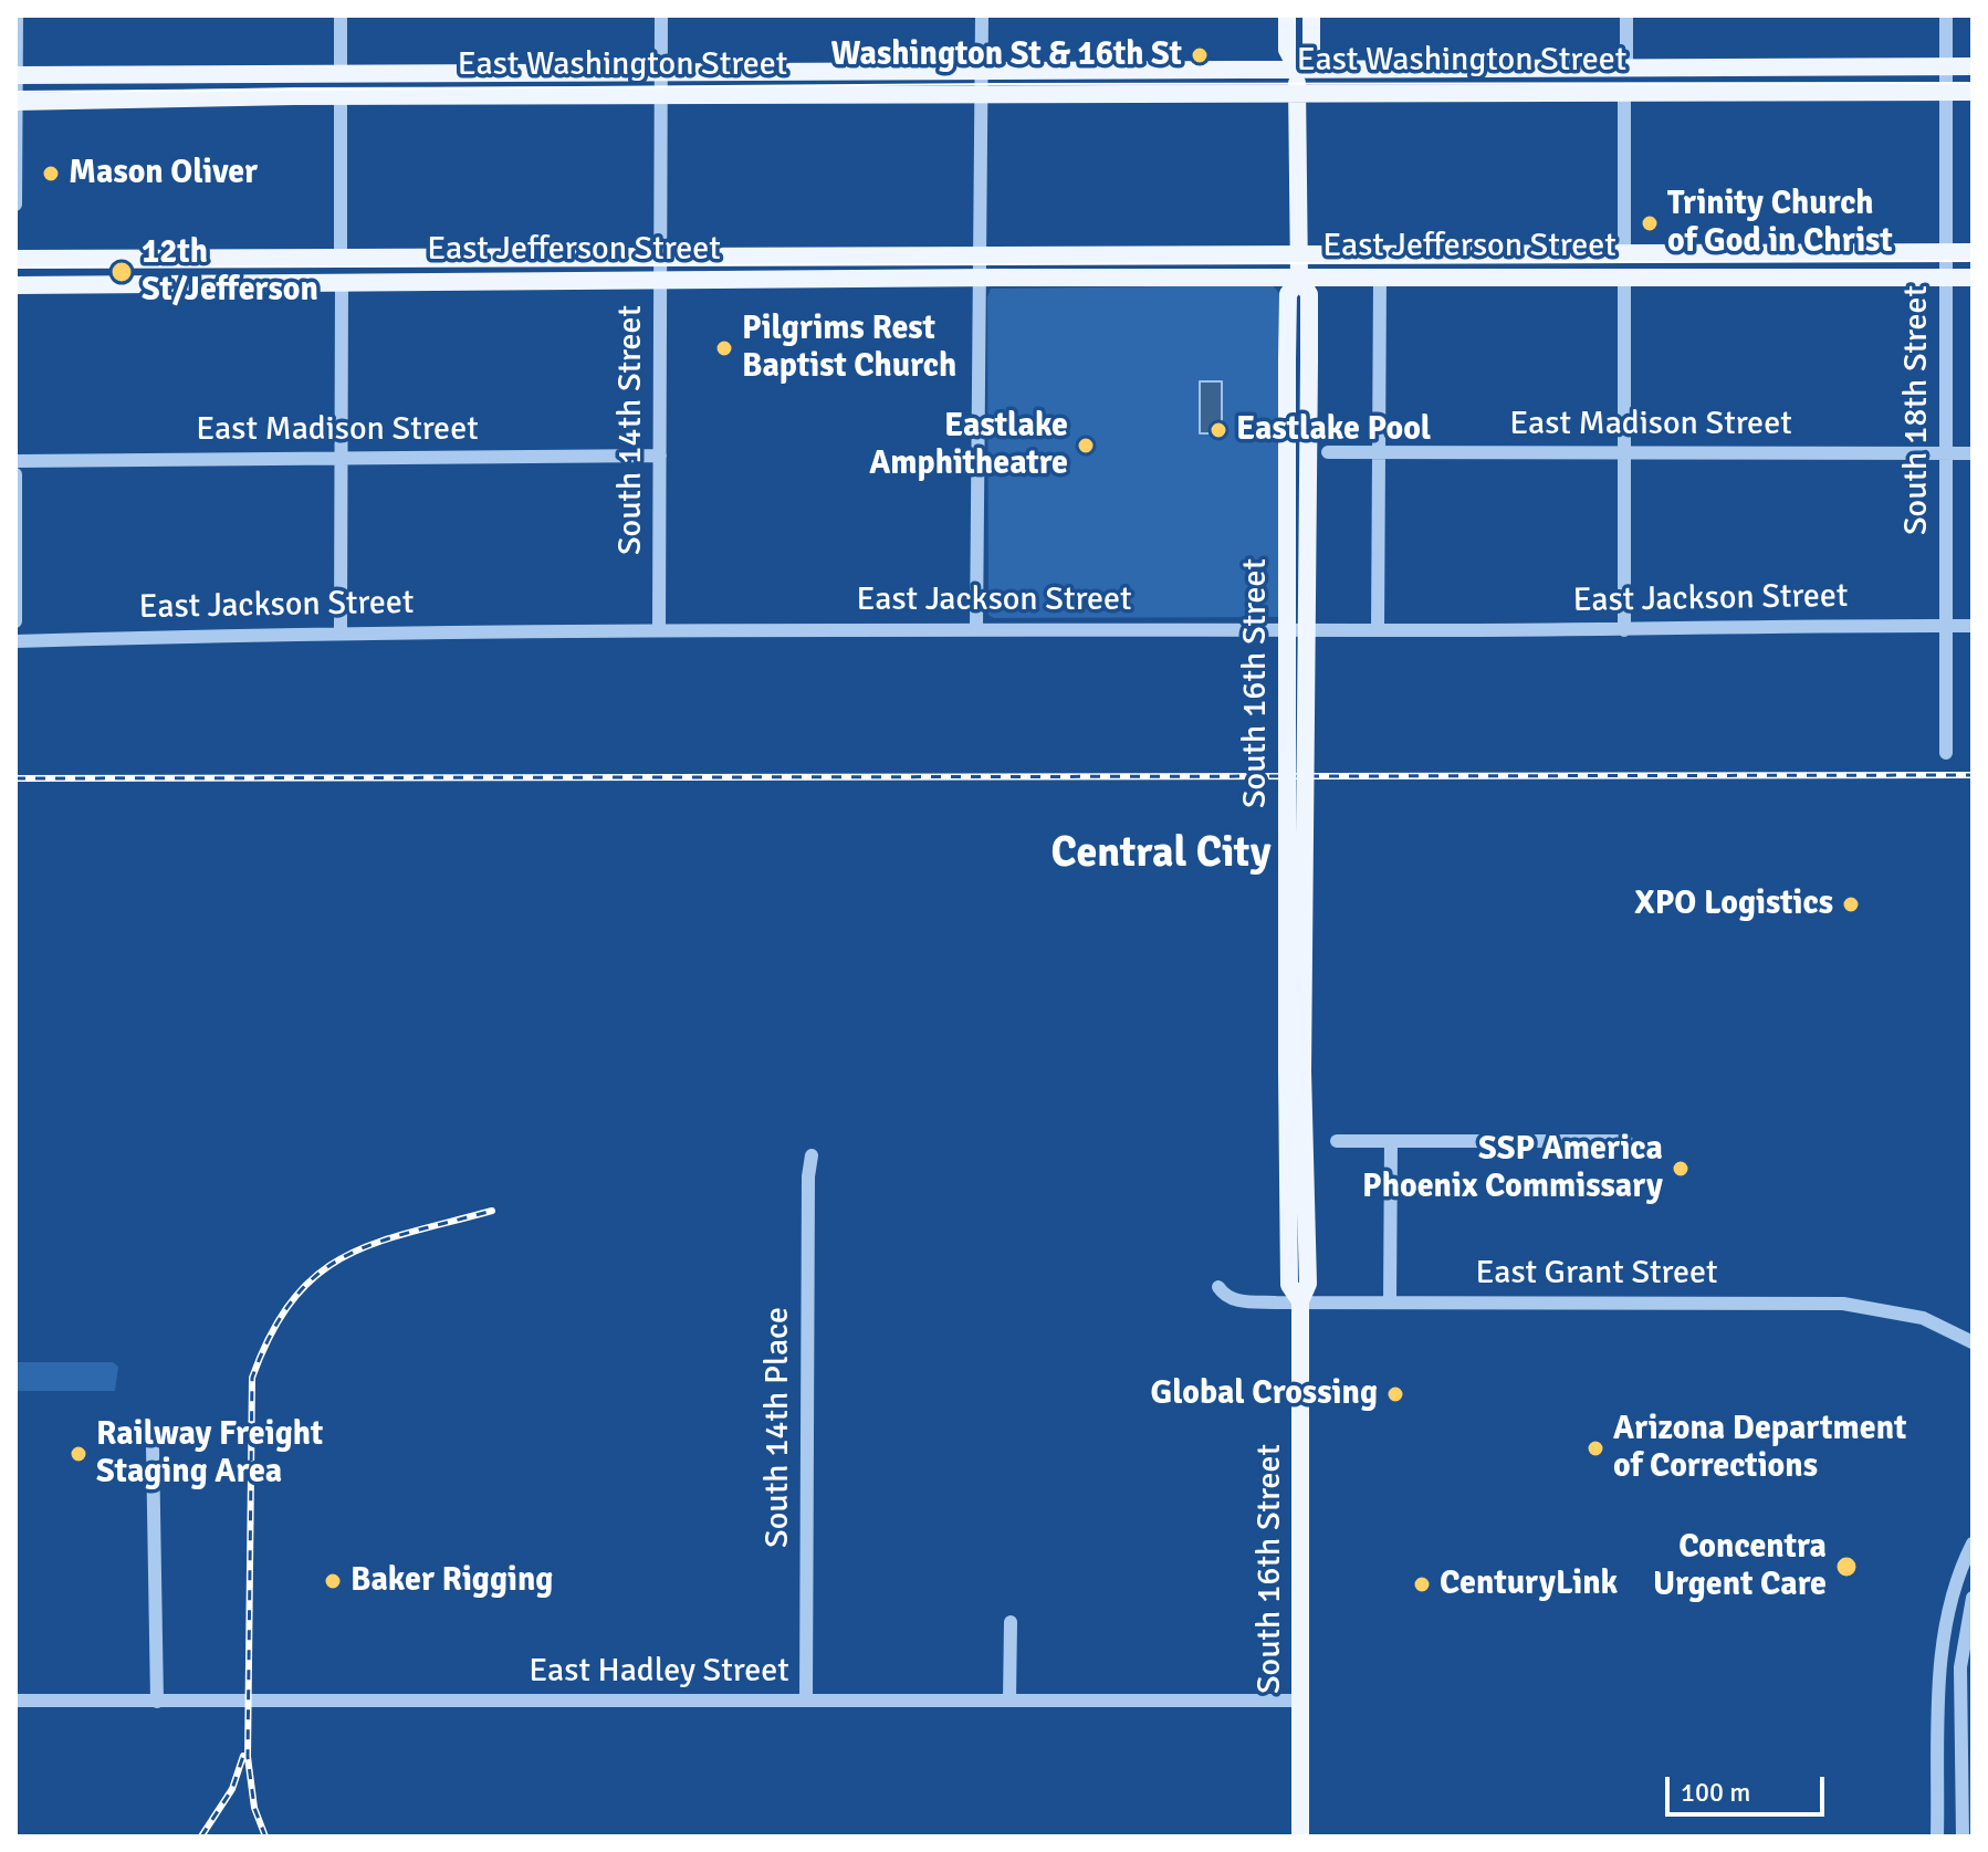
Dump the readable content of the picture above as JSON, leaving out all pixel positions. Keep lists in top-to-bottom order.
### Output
{
  "streets": {
    "main road": ["East Washington Street", "East Jefferson Street", "South 16th Street"],
    "street": [
      "South 18th Street",
      "East Madison Street",
      "South 14th Street",
      "East Jackson Street",
      "East Grant Street",
      "South 14th Place",
      "East Hadley Street"
    ]
  },
  "crossings": [
    ["East Washington Street", "South 18th Street"],
    ["East Washington Street", "South 14th Street"],
    ["East Washington Street", "South 16th Street"],
    ["East Jefferson Street", "South 18th Street"],
    ["East Jefferson Street", "South 14th Street"],
    ["East Jefferson Street", "South 16th Street"],
    ["South 18th Street", "East Madison Street"],
    ["South 18th Street", "East Jackson Street"],
    ["East Madison Street", "South 14th Street"],
    ["South 14th Street", "East Jackson Street"],
    ["South 16th Street", "East Grant Street"],
    ["South 16th Street", "East Hadley Street"],
    ["South 14th Place", "East Hadley Street"]
  ],
  "districts": ["Central City"],
  "places": [
    "Washington St & 16th St",
    "Mason Oliver",
    "Trinity Church of God in Christ",
    "12th St/Jefferson",
    "Pilgrims Rest Baptist Church",
    "Eastlake Pool",
    "Eastlake Amphitheatre",
    "XPO Logistics",
    "SSP America Phoenix Commissary",
    "Global Crossing",
    "Arizona Department of Corrections",
    "Railway Freight Staging Area",
    "Concentra Urgent Care",
    "Baker Rigging",
    "CenturyLink"
  ],
  "scale_bar": "100 m"
}
